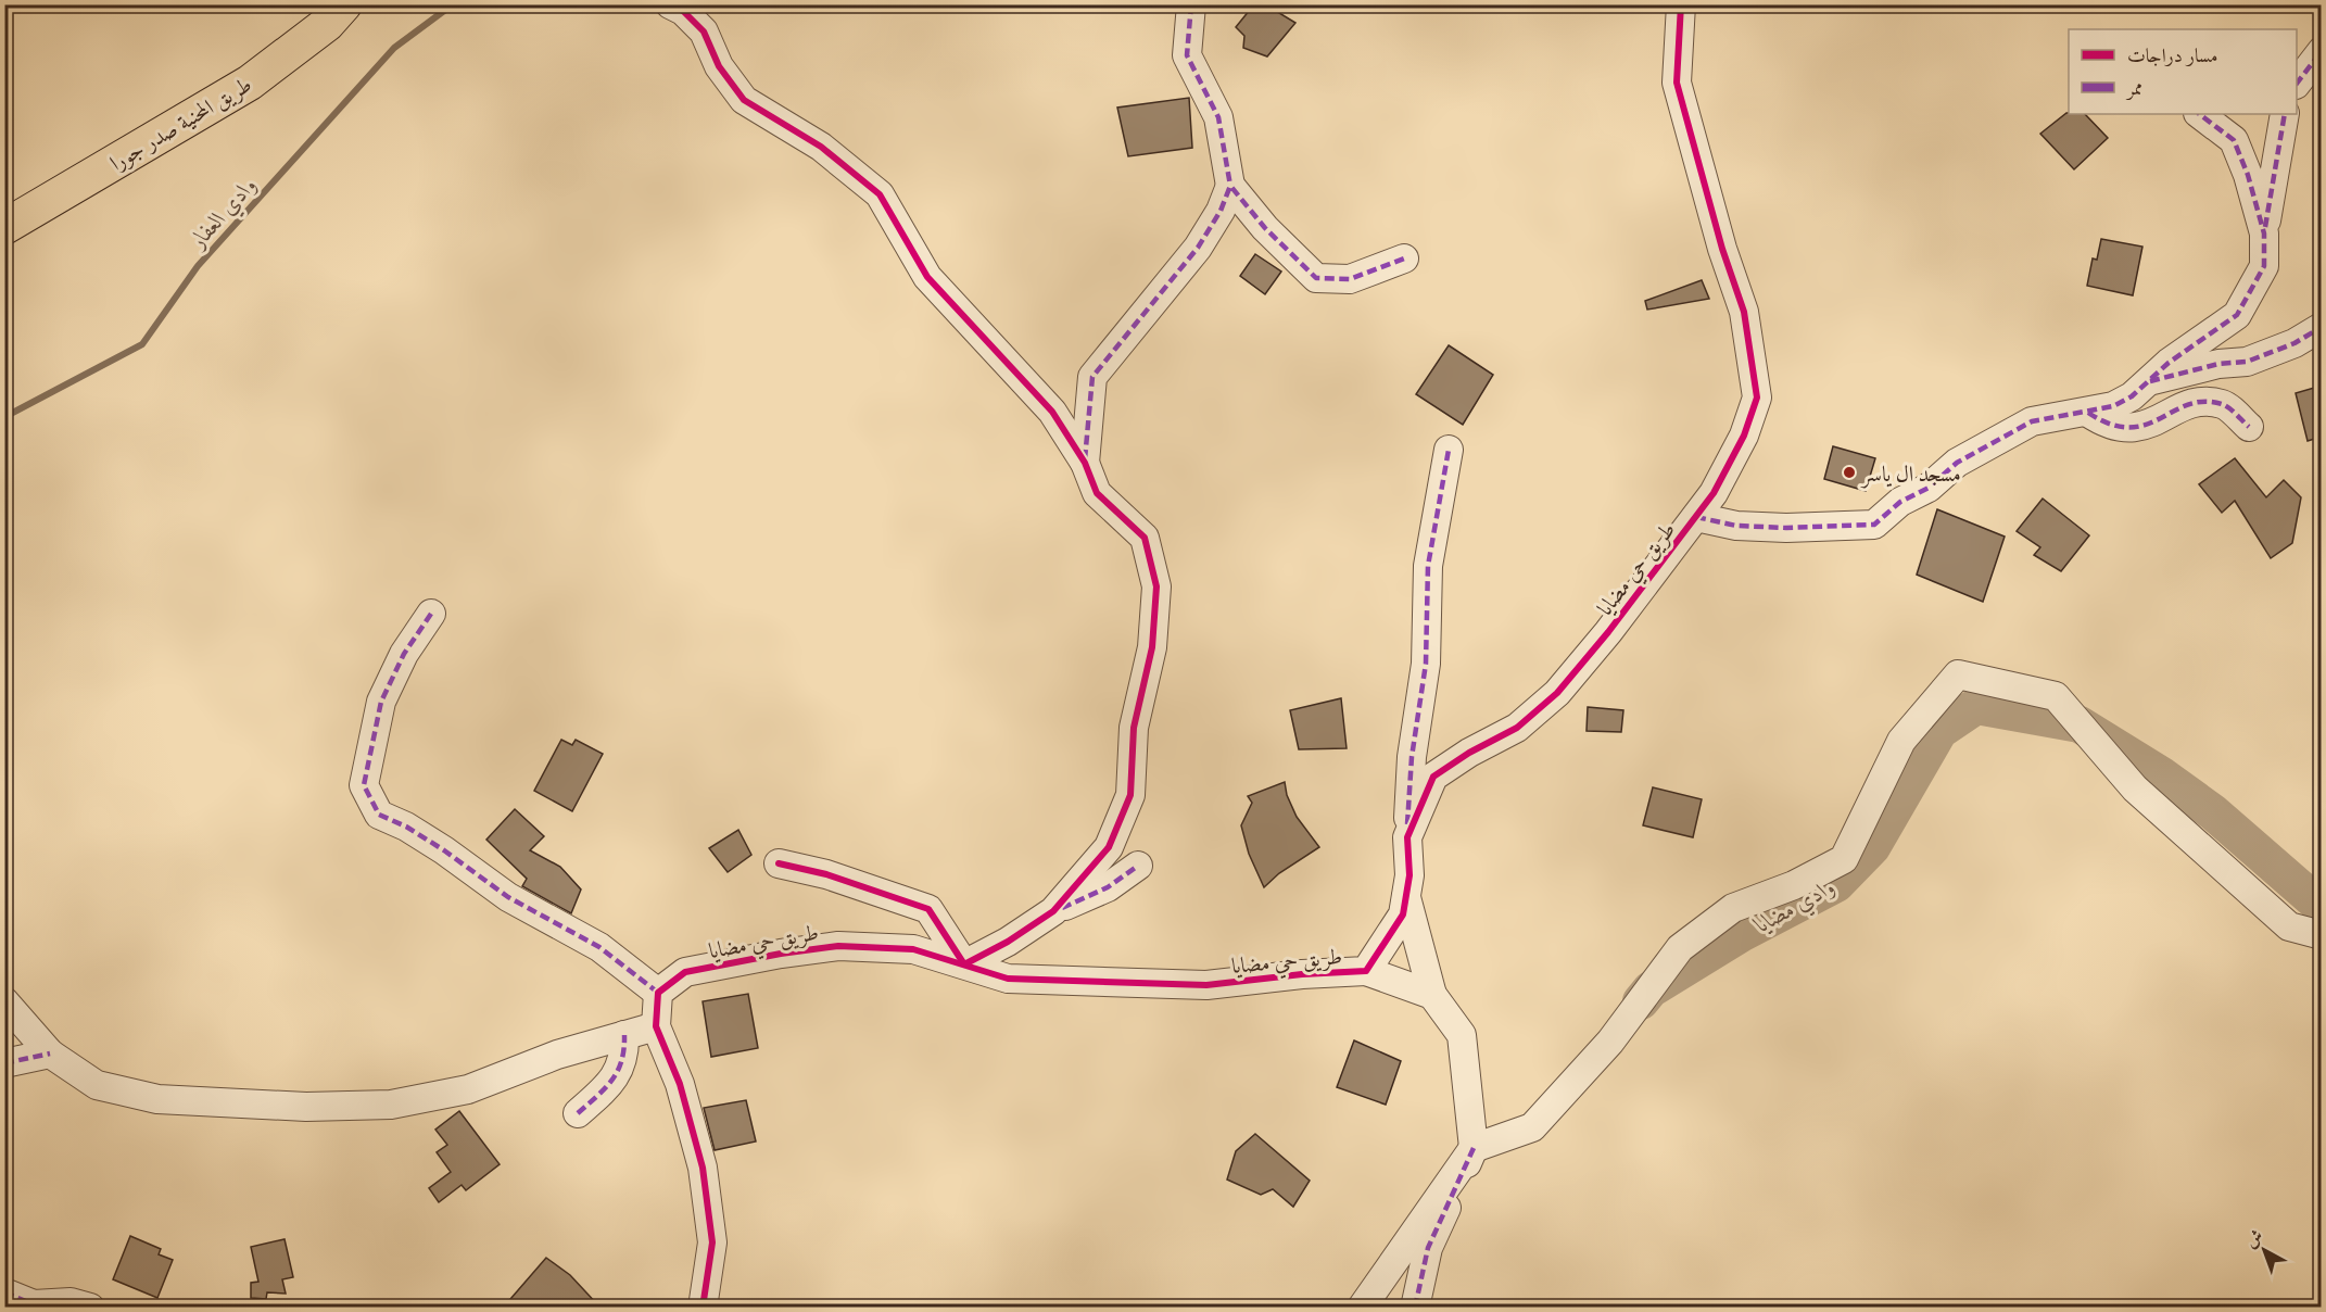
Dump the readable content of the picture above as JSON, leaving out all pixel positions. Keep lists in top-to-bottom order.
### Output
{
  "streets": {
    "main road": ["طريق المحنية صدر جورا"],
    "street": ["طريق حي مضايا"]
  },
  "water": ["وادي العفار", "وادي مضايا"],
  "places": ["مسجد ال ياسر"],
  "legend": ["مسار دراجات", "ممر"],
  "north": "top left"
}
